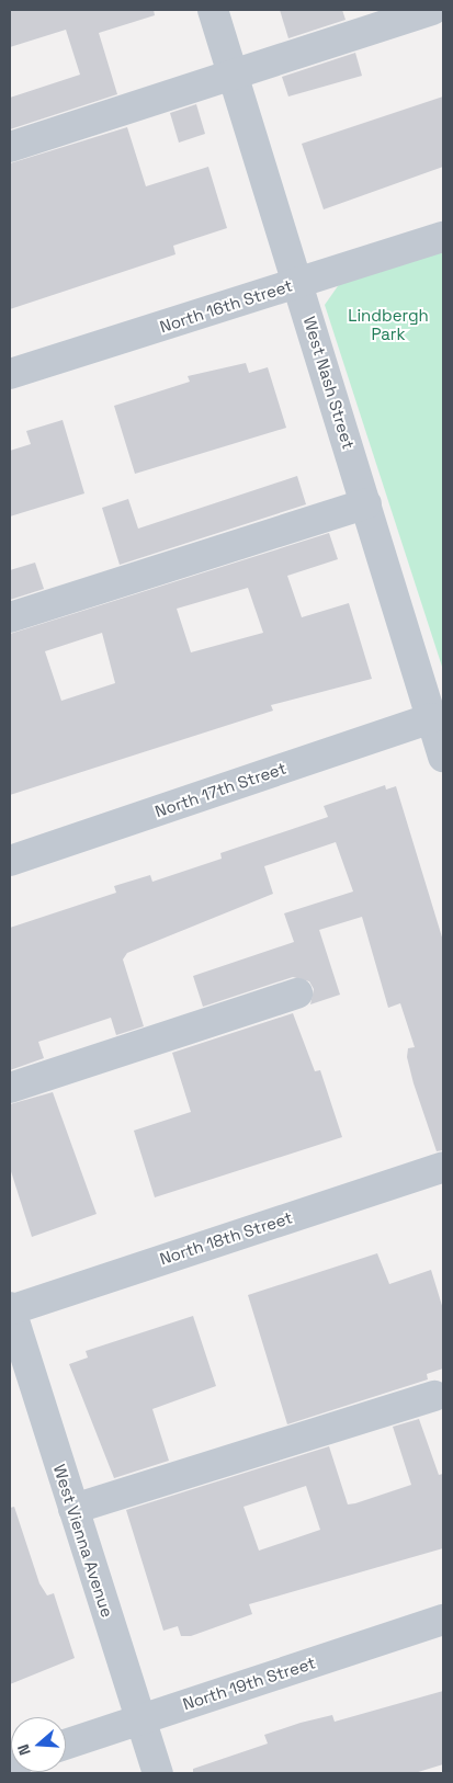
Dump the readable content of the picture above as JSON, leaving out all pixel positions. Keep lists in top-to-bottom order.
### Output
{
  "streets": {
    "street": [
      "North 16th Street",
      "West Nash Street",
      "North 17th Street",
      "North 18th Street",
      "West Vienna Avenue",
      "North 19th Street"
    ]
  },
  "crossings": [
    ["North 16th Street", "West Nash Street"],
    ["West Nash Street", "North 17th Street"],
    ["North 18th Street", "West Vienna Avenue"],
    ["West Vienna Avenue", "North 19th Street"]
  ],
  "parks": ["Lindbergh Park"],
  "north": "left"
}
